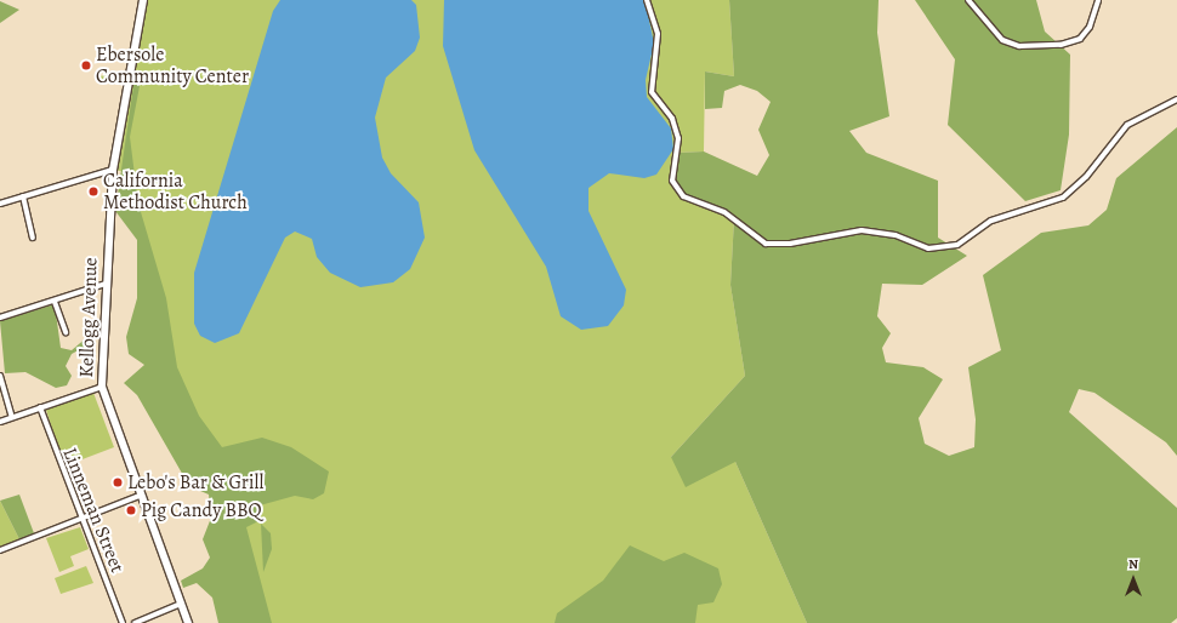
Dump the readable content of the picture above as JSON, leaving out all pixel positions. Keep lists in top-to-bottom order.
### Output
{
  "streets": {
    "main road": ["Kellogg Avenue"],
    "street": ["Linneman Street"]
  },
  "places": [
    "Ebersole Community Center",
    "California Methodist Church",
    "Lebo's Bar & Grill",
    "Pig Candy BBQ"
  ],
  "north": "top"
}
